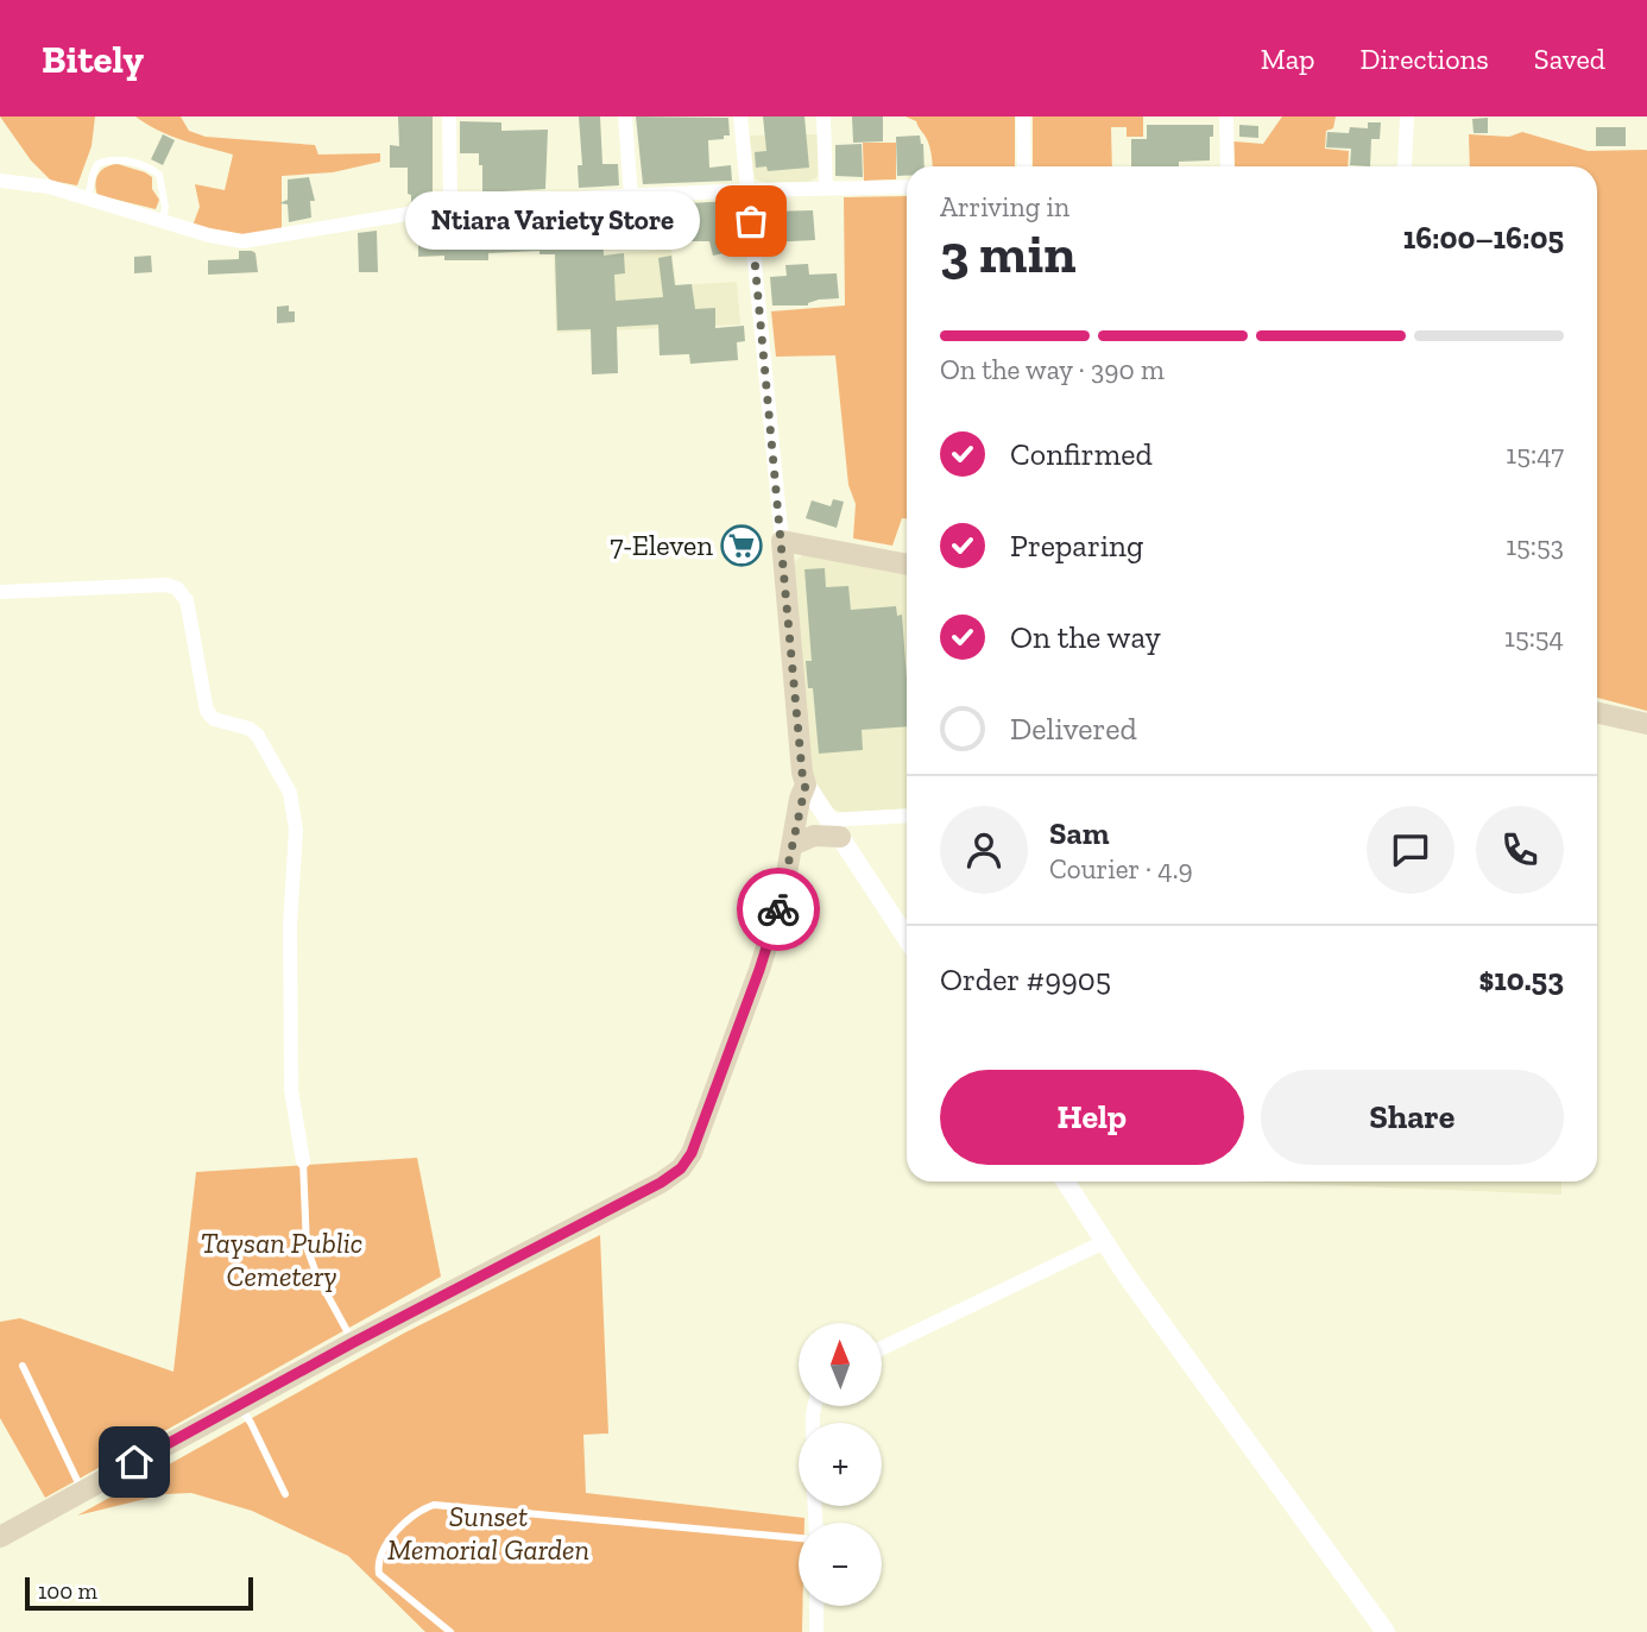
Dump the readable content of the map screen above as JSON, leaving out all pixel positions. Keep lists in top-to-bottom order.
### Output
{
  "parks": ["Taysan Public Cemetery", "Sunset Memorial Garden"],
  "places": {
    "other": ["Ntiara Variety Store"],
    "supermarket": ["7-Eleven"]
  },
  "scale_bar": "100 m",
  "north": "top",
  "page": {
    "header": "Bitely",
    "nav": ["Map", "Directions", "Saved"],
    "heading": ["3 min", "Arriving in", "16:00–16:05"],
    "panel": [
      "Sam",
      "Courier · 4.9",
      "Order #9905",
      "$10.53"
    ],
    "bubble": "Ntiara Variety Store",
    "bar": "On the way · 390 m",
    "list": [
      ["Confirmed", "15:47"],
      ["Preparing", "15:53"],
      ["On the way", "15:54"],
      "Delivered"
    ],
    "buttons": ["Help", "Share"],
    "map_buttons": ["+", "−"],
    "scale": "100 m"
  }
}
